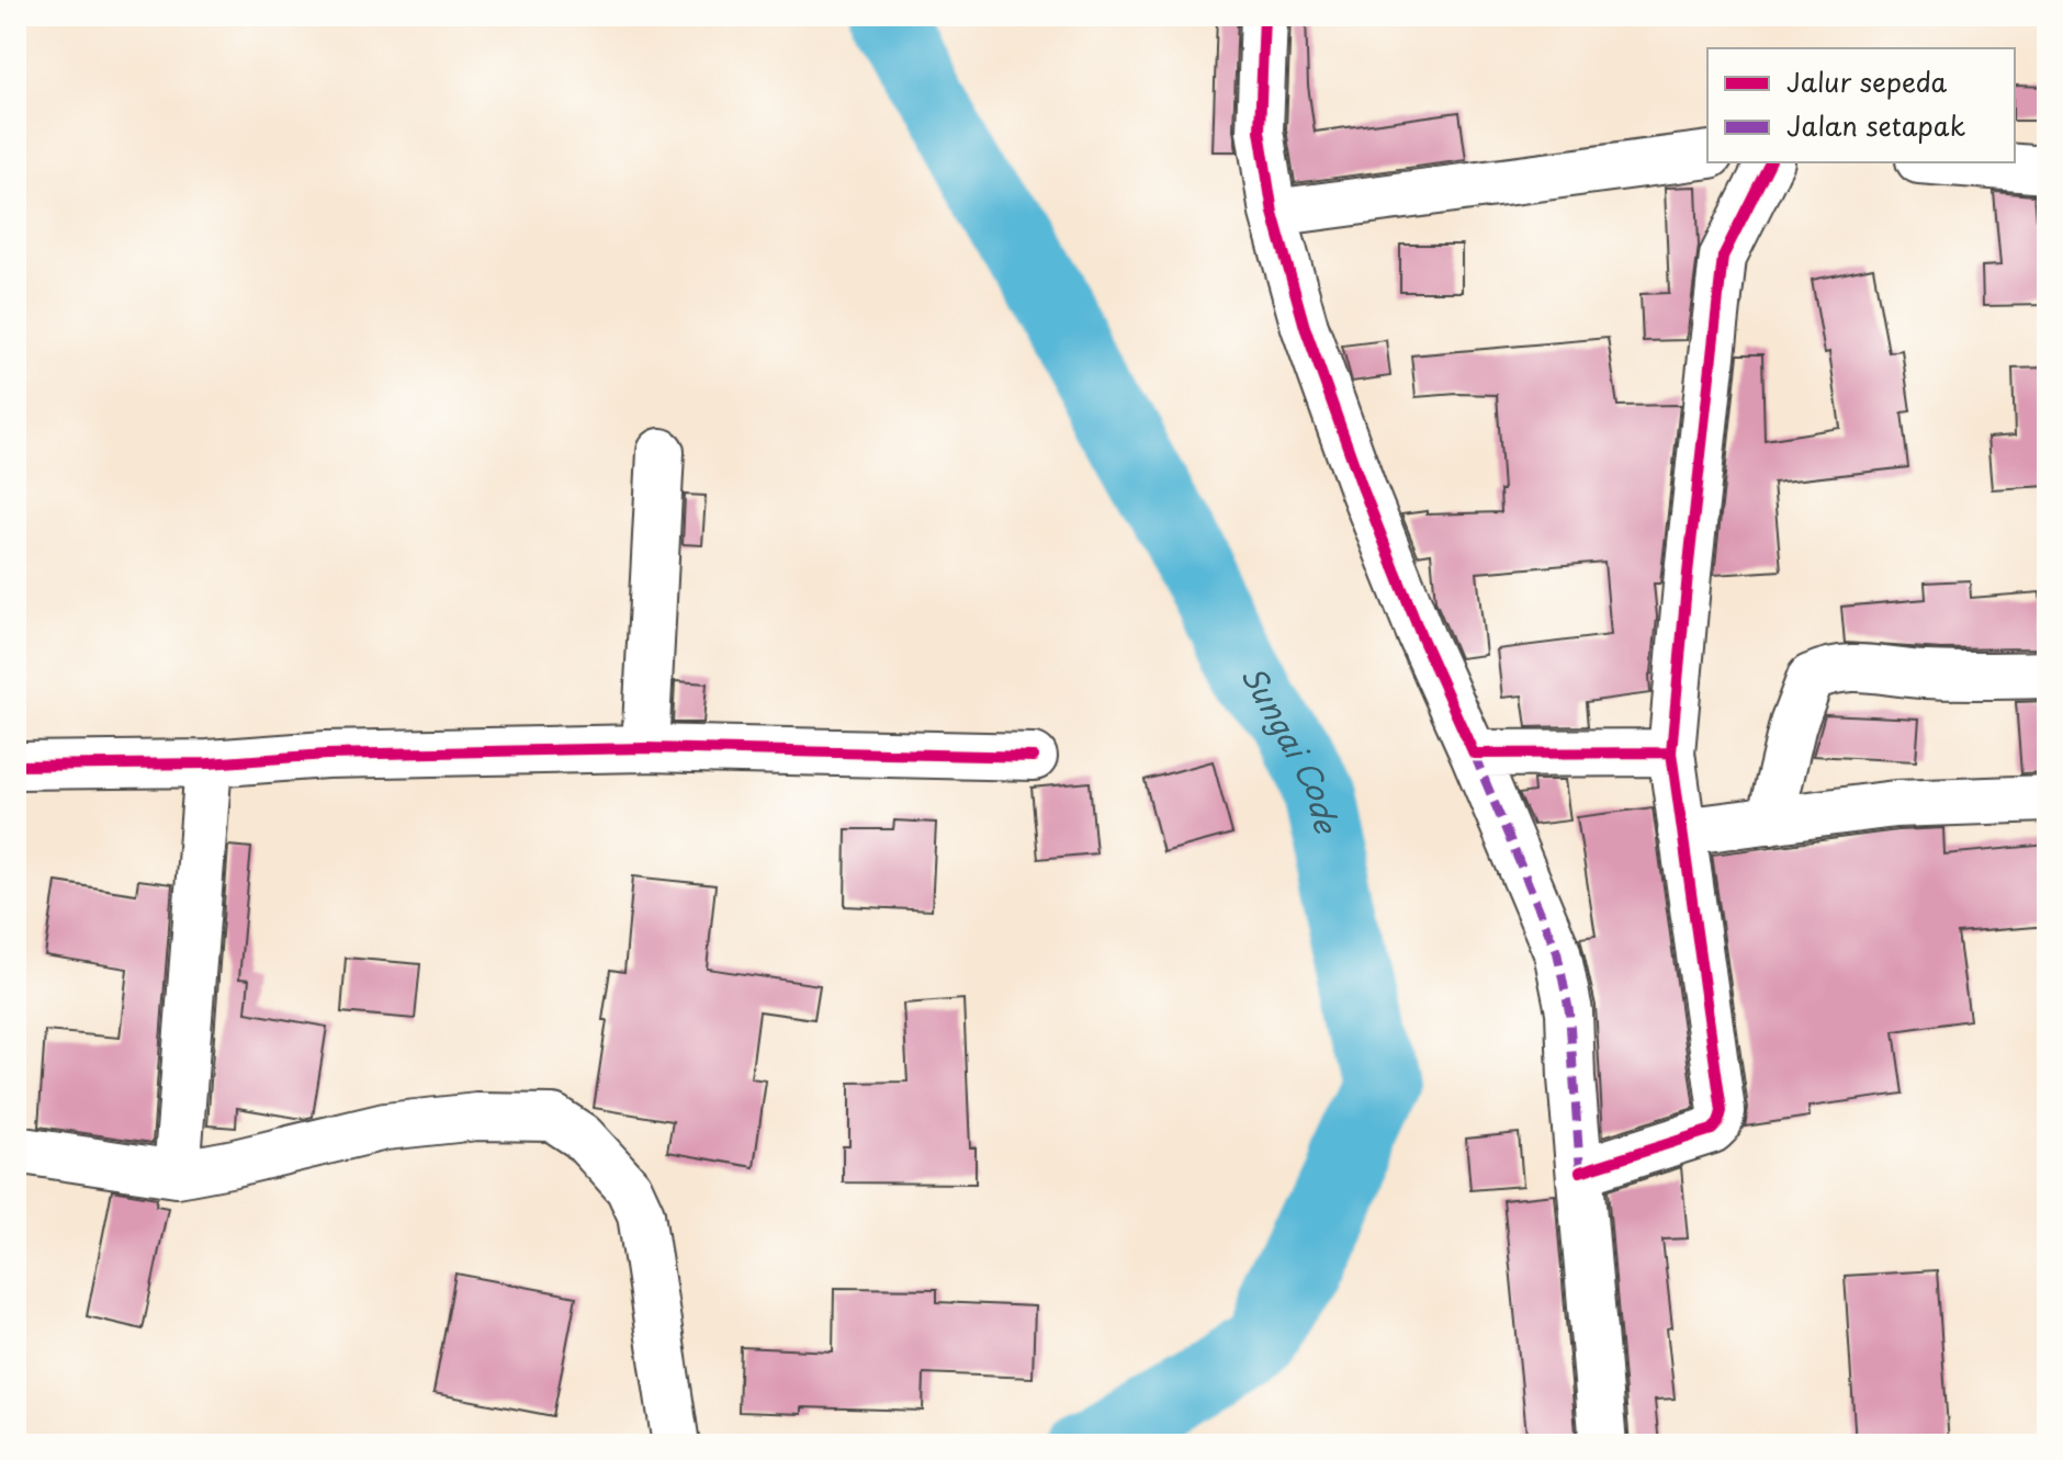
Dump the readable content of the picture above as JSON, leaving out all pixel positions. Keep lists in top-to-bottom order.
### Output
{
  "water": ["Sungai Code"],
  "legend": ["Jalur sepeda", "Jalan setapak"]
}
